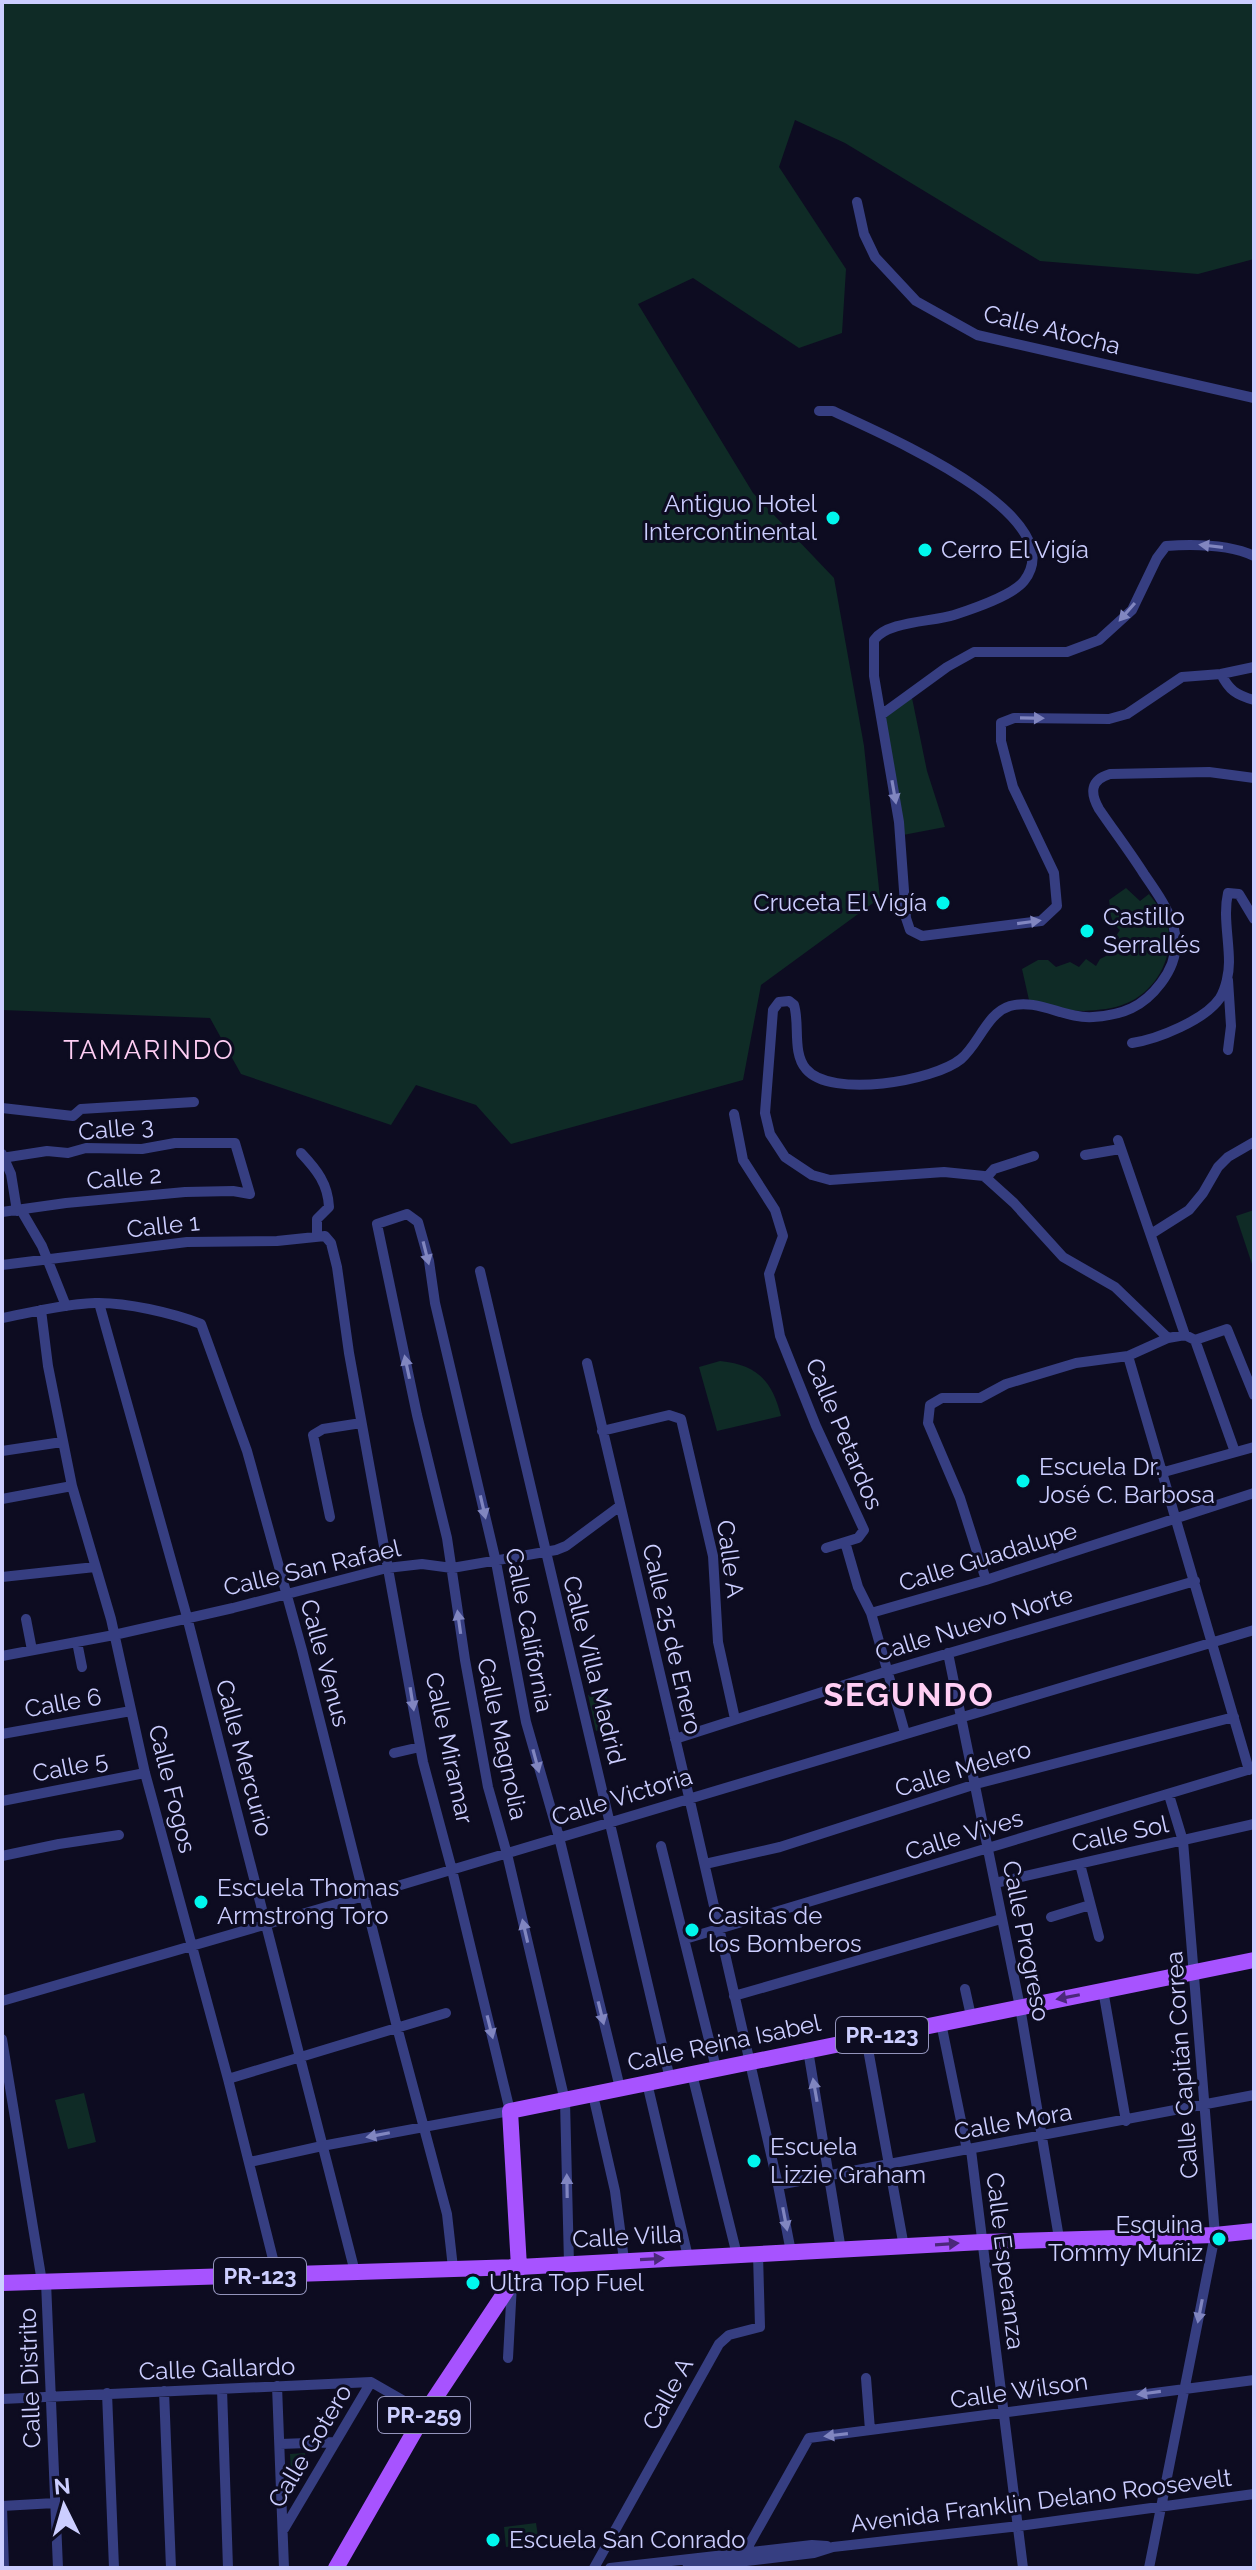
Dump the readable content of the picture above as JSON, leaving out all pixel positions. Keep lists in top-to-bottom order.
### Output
{
  "streets": {
    "main road": [
      "Calle Miramar",
      "PR-123",
      "Calle Reina Isabel",
      "Calle Villa",
      "PR-259"
    ],
    "street": [
      "Calle Atocha",
      "Calle 3",
      "Calle 2",
      "Calle 1",
      "Calle Petardos",
      "Calle Guadalupe",
      "Calle A",
      "Calle San Rafael",
      "Calle Nuevo Norte",
      "Calle California",
      "Calle 25 de Enero",
      "Calle Venus",
      "Calle Villa Madrid",
      "Calle 6",
      "Calle Magnolia",
      "Calle Mercurio",
      "Calle 5",
      "Calle Melero",
      "Calle Fogos",
      "Calle Victoria",
      "Calle Sol",
      "Calle Vives",
      "Calle Progreso",
      "Calle Capitán Correa",
      "Calle Mora",
      "Calle Esperanza",
      "Calle Gallardo",
      "Calle Distrito",
      "Calle Wilson",
      "Calle Gotero",
      "Avenida Franklin Delano Roosevelt"
    ]
  },
  "crossings": [
    ["Calle 3", "Calle 2"],
    ["Calle 1", "Calle Miramar"],
    ["Calle Petardos", "Calle Guadalupe"],
    ["Calle Petardos", "Calle Nuevo Norte"],
    ["Calle Petardos", "Calle Victoria"],
    ["Calle A", "Calle Nuevo Norte"],
    ["Calle A", "Calle 25 de Enero"],
    ["Calle A", "Calle Villa"],
    ["Calle San Rafael", "Calle California"],
    ["Calle San Rafael", "Calle 25 de Enero"],
    ["Calle San Rafael", "Calle Venus"],
    ["Calle San Rafael", "Calle Villa Madrid"],
    ["Calle San Rafael", "Calle Magnolia"],
    ["Calle San Rafael", "Calle Miramar"],
    ["Calle San Rafael", "Calle Mercurio"],
    ["Calle San Rafael", "Calle Fogos"],
    ["Calle Nuevo Norte", "Calle 25 de Enero"],
    ["Calle Nuevo Norte", "Calle Progreso"],
    ["Calle California", "Calle Magnolia"],
    ["Calle California", "Calle Victoria"],
    ["Calle California", "Calle Reina Isabel"],
    ["Calle 25 de Enero", "Calle Melero"],
    ["Calle 25 de Enero", "Calle Victoria"],
    ["Calle 25 de Enero", "Calle Vives"],
    ["Calle 25 de Enero", "Calle Reina Isabel"],
    ["Calle 25 de Enero", "Calle Mora"],
    ["Calle 25 de Enero", "Calle Villa"],
    ["Calle Venus", "Calle Mercurio"],
    ["Calle Venus", "Calle Victoria"],
    ["Calle Venus", "Calle Reina Isabel"],
    ["Calle Villa Madrid", "Calle Victoria"],
    ["Calle Villa Madrid", "Calle Reina Isabel"],
    ["Calle 6", "Calle Fogos"],
    ["Calle Magnolia", "Calle Victoria"],
    ["Calle Magnolia", "Calle Reina Isabel"],
    ["Calle Magnolia", "Calle Villa"],
    ["Calle Miramar", "Calle Victoria"],
    ["Calle Miramar", "Calle Reina Isabel"],
    ["Calle Miramar", "Calle Villa"],
    ["Calle Miramar", "PR-259"],
    ["Calle Mercurio", "Calle Victoria"],
    ["Calle Mercurio", "Calle Reina Isabel"],
    ["Calle Mercurio", "Calle Villa"],
    ["Calle 5", "Calle Fogos"],
    ["Calle Melero", "Calle Progreso"],
    ["Calle Fogos", "Calle Victoria"],
    ["Calle Fogos", "Calle Reina Isabel"],
    ["Calle Fogos", "Calle Villa"],
    ["Calle Victoria", "Calle Progreso"],
    ["Calle Sol", "Calle Progreso"],
    ["Calle Sol", "Calle Capitán Correa"],
    ["Calle Vives", "Calle Progreso"],
    ["Calle Vives", "Calle Capitán Correa"],
    ["Calle Progreso", "Calle Reina Isabel"],
    ["Calle Progreso", "Calle Mora"],
    ["Calle Progreso", "Calle Villa"],
    ["Calle Reina Isabel", "Calle Capitán Correa"],
    ["Calle Reina Isabel", "Calle Esperanza"],
    ["Calle Capitán Correa", "Calle Mora"],
    ["Calle Capitán Correa", "Calle Villa"],
    ["Calle Capitán Correa", "Calle Wilson"],
    ["Calle Capitán Correa", "Avenida Franklin Delano Roosevelt"],
    ["Calle Mora", "Calle Esperanza"],
    ["Calle Villa", "Calle Esperanza"],
    ["Calle Villa", "Calle Distrito"],
    ["Calle Villa", "PR-259"],
    ["Calle Esperanza", "Calle Wilson"],
    ["Calle Esperanza", "Avenida Franklin Delano Roosevelt"],
    ["Calle Gallardo", "Calle Distrito"],
    ["Calle Gallardo", "Calle Gotero"],
    ["Calle Wilson", "Avenida Franklin Delano Roosevelt"]
  ],
  "one_way": [
    "Calle California",
    "Calle Magnolia",
    "Calle Miramar",
    "Calle Wilson"
  ],
  "districts": ["TAMARINDO", "SEGUNDO"],
  "places": [
    "Antiguo Hotel Intercontinental",
    "Cerro El Vigía",
    "Cruceta El Vigía",
    "Castillo Serrallés",
    "Escuela Dr. José C. Barbosa",
    "Escuela Thomas Armstrong Toro",
    "Casitas de los Bomberos",
    "Escuela Lizzie Graham",
    "Esquina Tommy Muñiz",
    "Ultra Top Fuel",
    "Escuela San Conrado"
  ],
  "north": "top"
}
